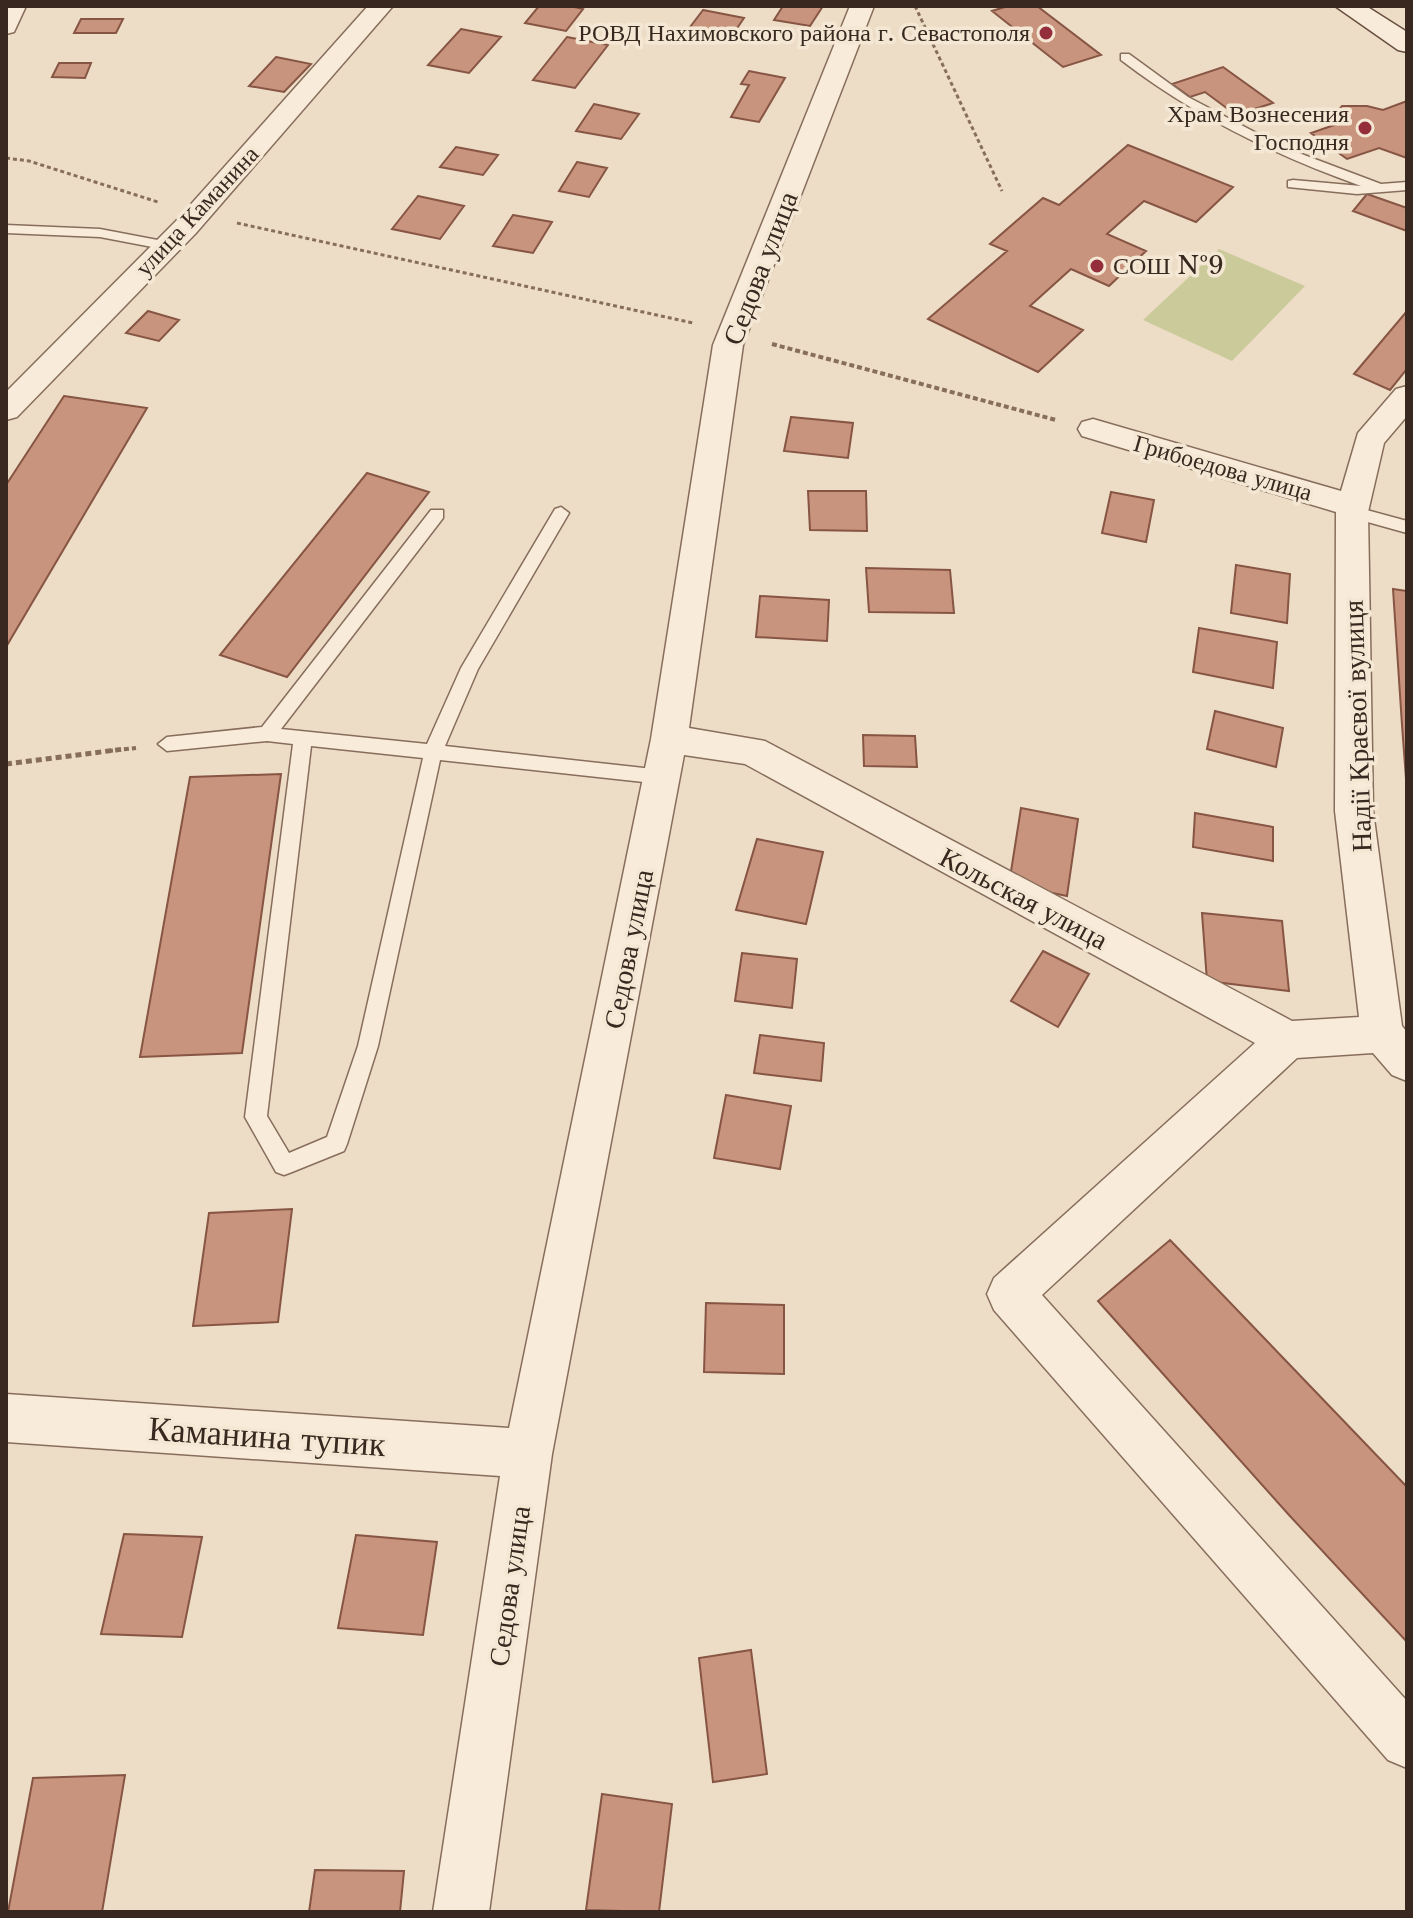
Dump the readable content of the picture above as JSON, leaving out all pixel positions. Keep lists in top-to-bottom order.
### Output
{
  "streets": {
    "street": [
      "улица Каманина",
      "Седова улица",
      "Грибоедова улица",
      "Надії Краєвої вулиця",
      "Кольская улица",
      "Каманина тупик"
    ]
  },
  "crossings": [
    ["Седова улица", "Кольская улица"],
    ["Седова улица", "Каманина тупик"],
    ["Грибоедова улица", "Надії Краєвої вулиця"]
  ],
  "places": ["РОВД Нахимовского района г. Севастополя", "Храм Вознесения Господня", "СОШ №9"]
}
